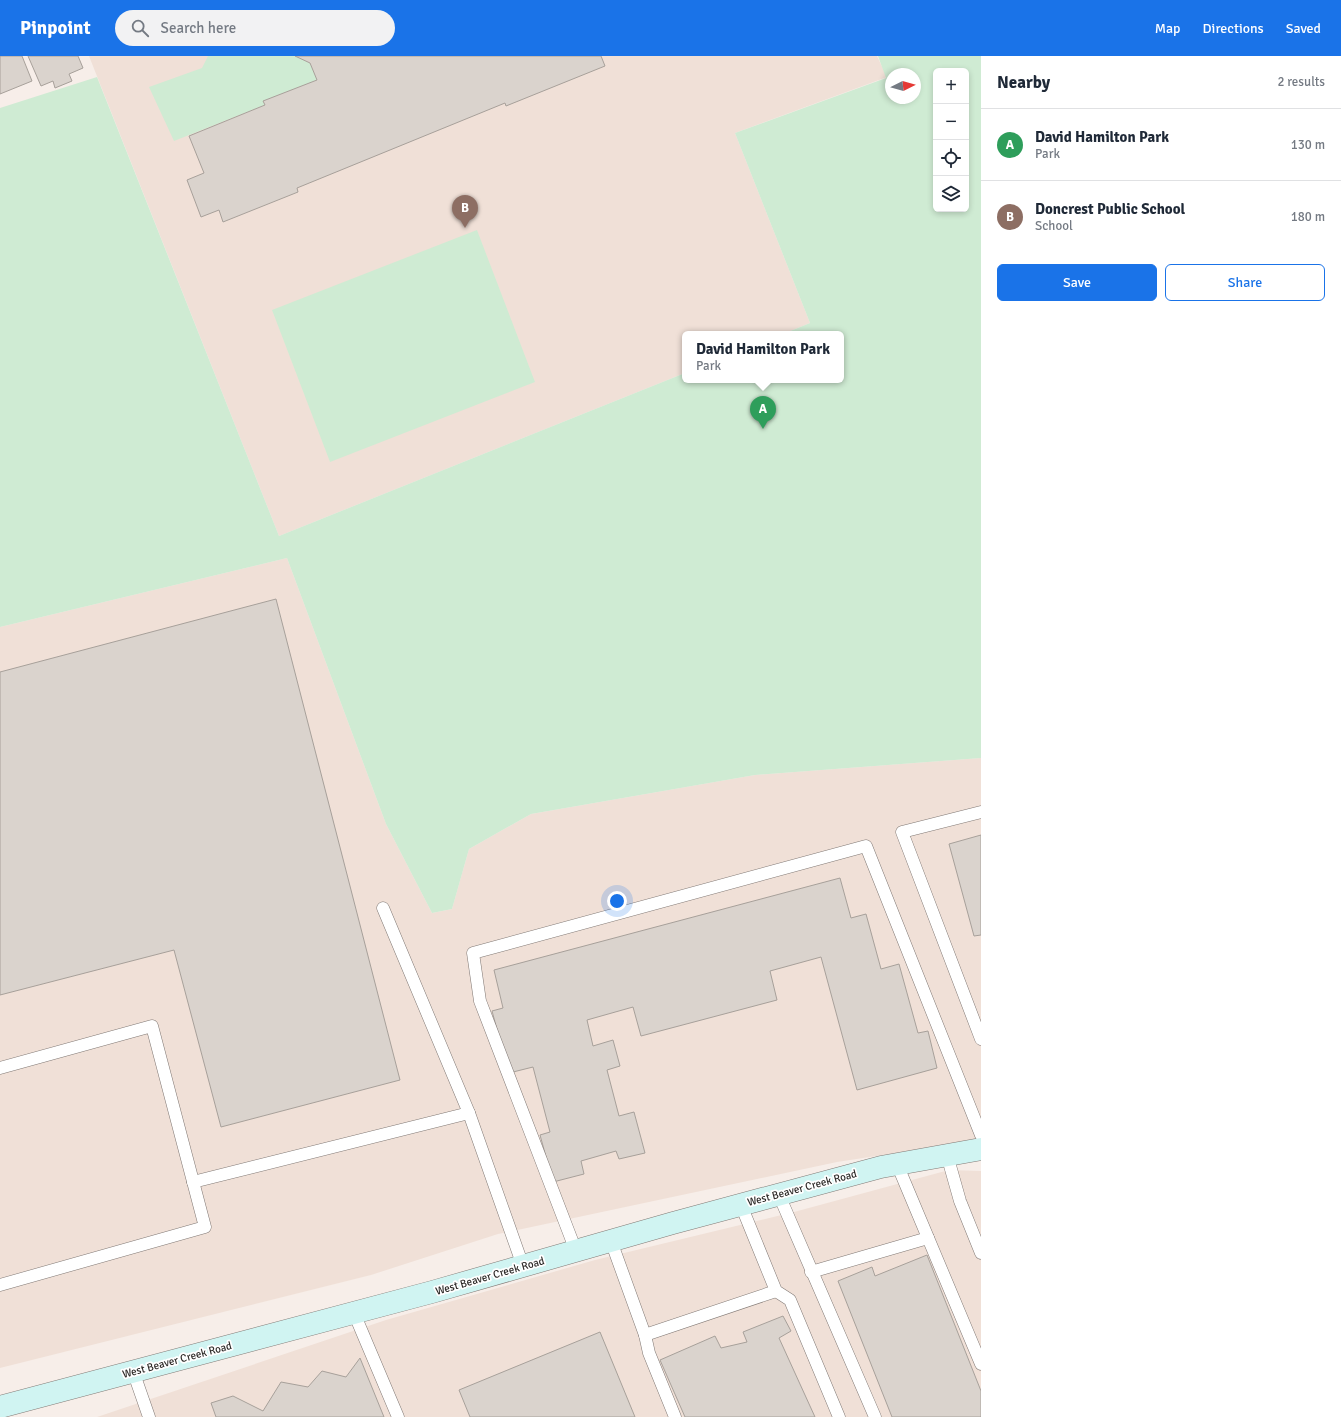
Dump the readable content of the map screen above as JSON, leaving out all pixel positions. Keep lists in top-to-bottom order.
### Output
{
  "streets": {
    "street": ["West Beaver Creek Road"]
  },
  "north": "right",
  "page": {
    "header": "Pinpoint",
    "search": "Search here",
    "nav": ["Map", "Directions", "Saved"],
    "heading": ["Nearby", "2 results"],
    "map_buttons": ["+", "−"],
    "list": [
      {
        "mark": "A",
        "name": "David Hamilton Park",
        "note": "Park",
        "value": "130 m"
      },
      {
        "mark": "B",
        "name": "Doncrest Public School",
        "note": "School",
        "value": "180 m"
      }
    ],
    "pins": ["B", "A"],
    "buttons": ["Save", "Share"],
    "popup": ["David Hamilton Park", "Park"]
  }
}
